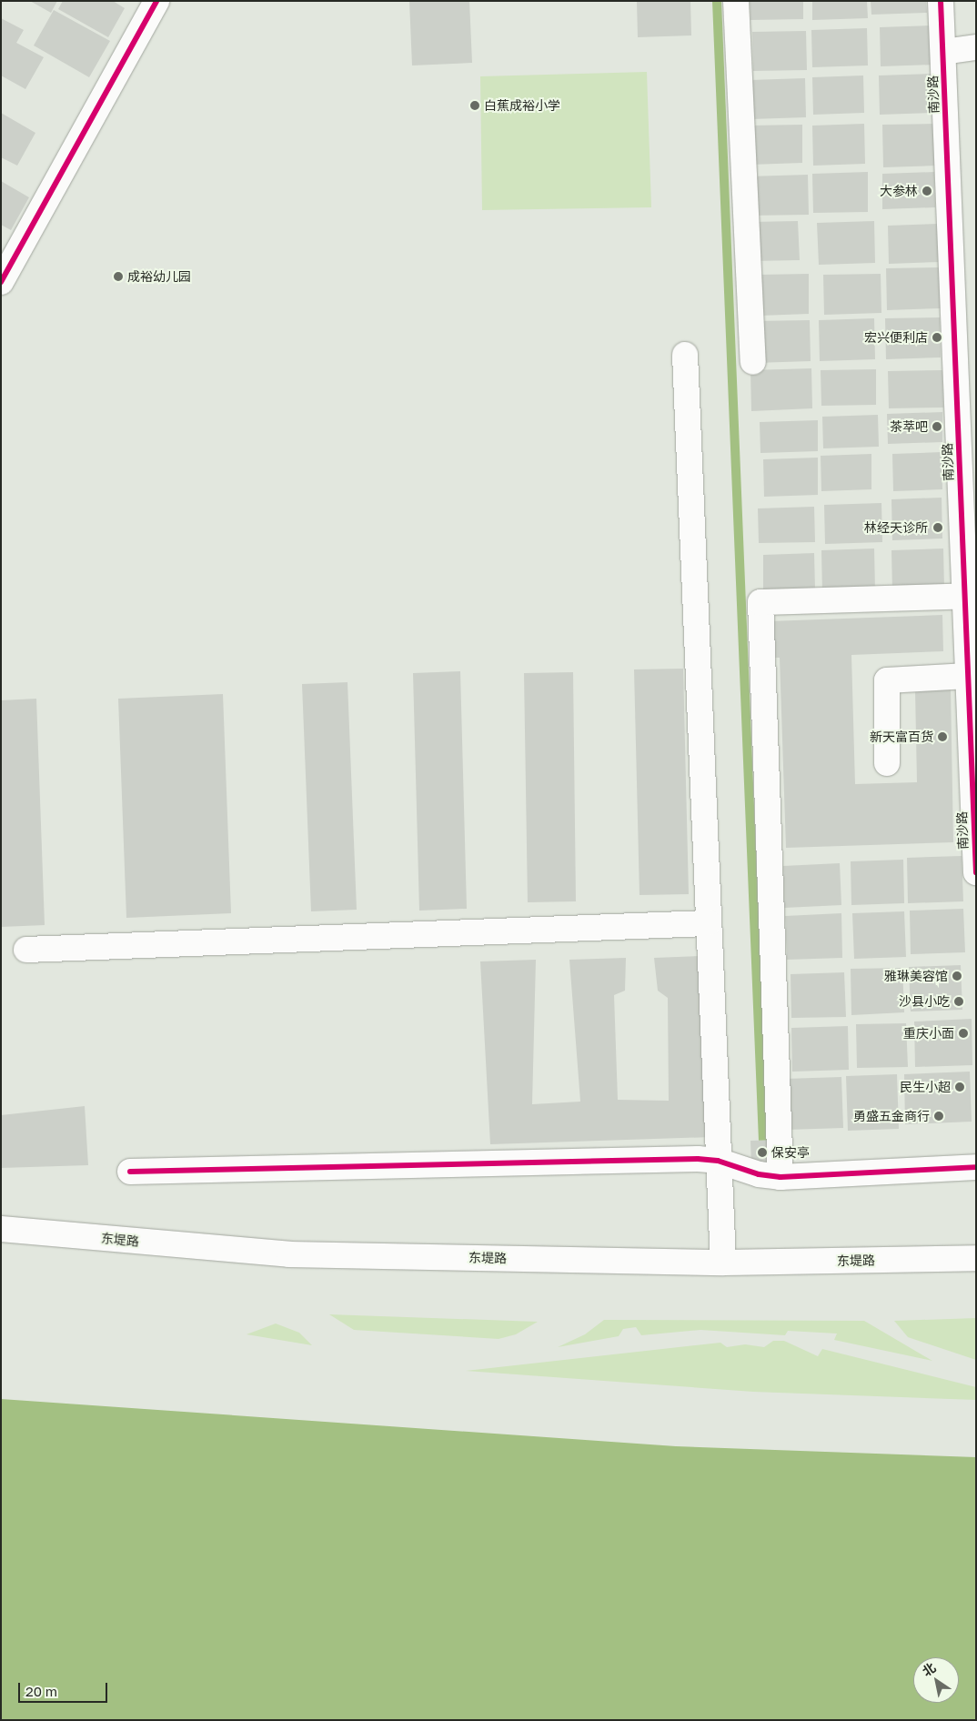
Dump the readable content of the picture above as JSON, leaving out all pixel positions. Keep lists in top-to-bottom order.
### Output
{
  "streets": {
    "street": ["南沙路", "东堤路"]
  },
  "places": [
    "白蕉成裕小学",
    "大参林",
    "成裕幼儿园",
    "宏兴便利店",
    "茶萃吧",
    "林经天诊所",
    "新天富百货",
    "雅琳美容馆",
    "沙县小吃",
    "重庆小面",
    "民生小超",
    "勇盛五金商行",
    "保安亭"
  ],
  "scale_bar": "20 m",
  "north": "top left"
}
